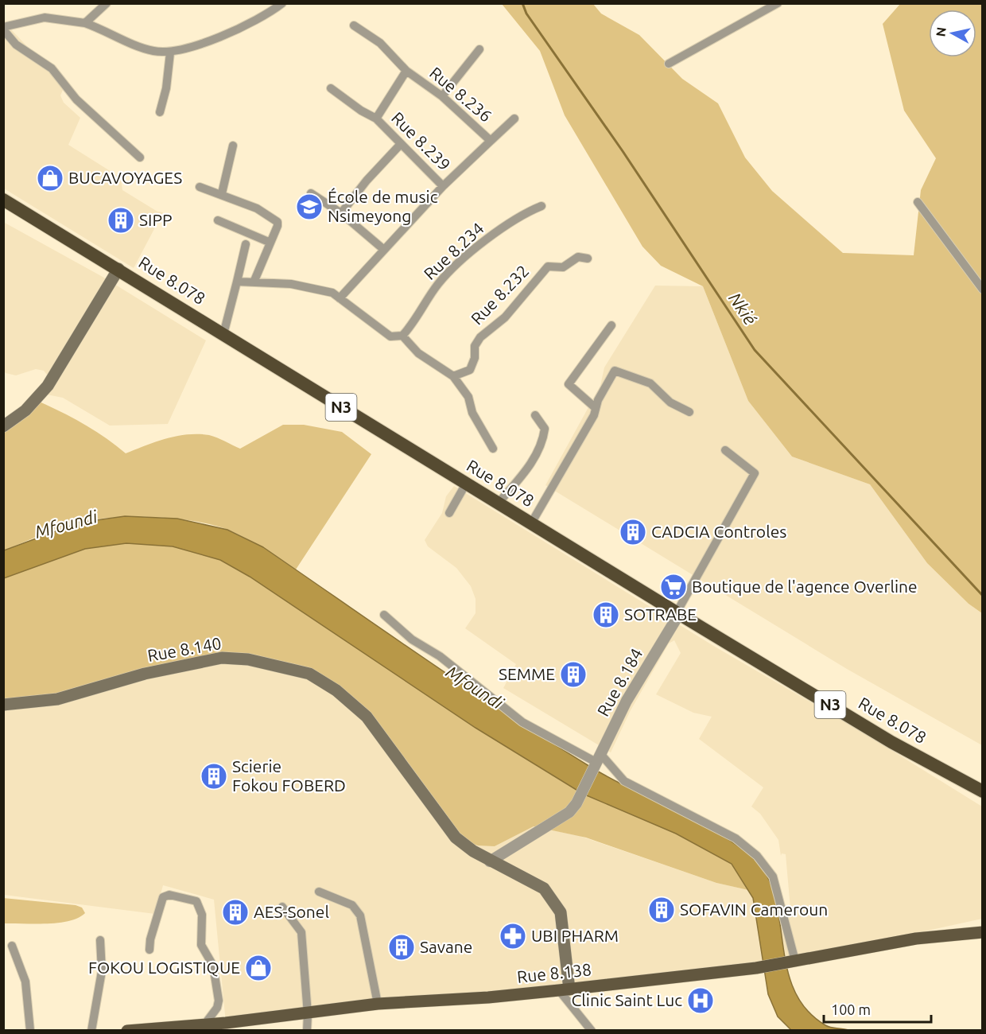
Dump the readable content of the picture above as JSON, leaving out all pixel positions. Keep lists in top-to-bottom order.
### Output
{
  "streets": {
    "highway": ["Rue 8.078", "N3"],
    "main road": ["Rue 8.140", "Rue 8.138"],
    "street": [
      "Rue 8.236",
      "Rue 8.239",
      "Rue 8.234",
      "Rue 8.232",
      "Rue 8.184"
    ]
  },
  "crossings": [
    ["Rue 8.236", "Rue 8.239"],
    ["Rue 8.078", "Rue 8.184"],
    ["Rue 8.140", "Rue 8.184"],
    ["Rue 8.140", "Rue 8.138"]
  ],
  "water": ["Nkié", "Mfoundi"],
  "places": {
    "shop": ["BUCAVOYAGES", "FOKOU LOGISTIQUE"],
    "school or university": ["École de music Nsimeyong"],
    "building": [
      "SIPP",
      "CADCIA Controles",
      "SOTRABE",
      "SEMME",
      "Scierie Fokou FOBERD",
      "SOFAVIN Cameroun",
      "AES-Sonel",
      "Savane"
    ],
    "supermarket": ["Boutique de l'agence Overline"],
    "pharmacy": ["UBI PHARM"],
    "hospital": ["Clinic Saint Luc"]
  },
  "scale_bar": "100 m",
  "north": "left"
}
